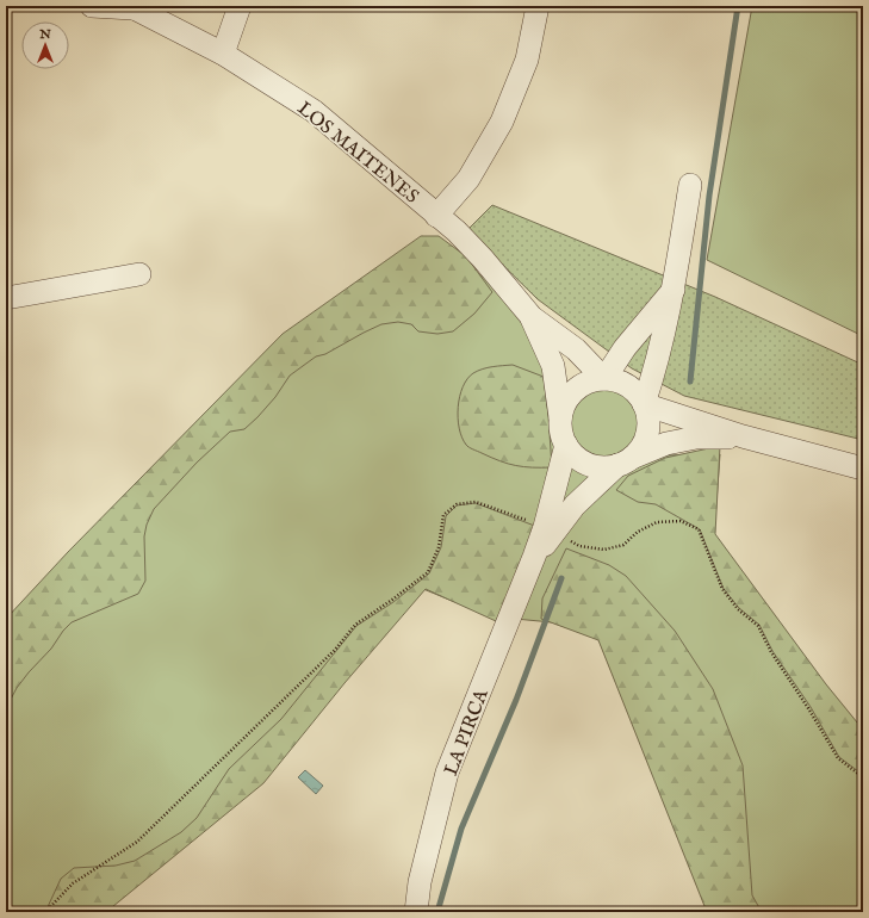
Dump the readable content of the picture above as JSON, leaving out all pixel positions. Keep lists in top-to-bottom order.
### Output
{
  "streets": {
    "street": ["LOS MAITENES", "LA PIRCA"]
  },
  "crossings": [
    ["LOS MAITENES", "LA PIRCA"]
  ],
  "north": "top"
}
